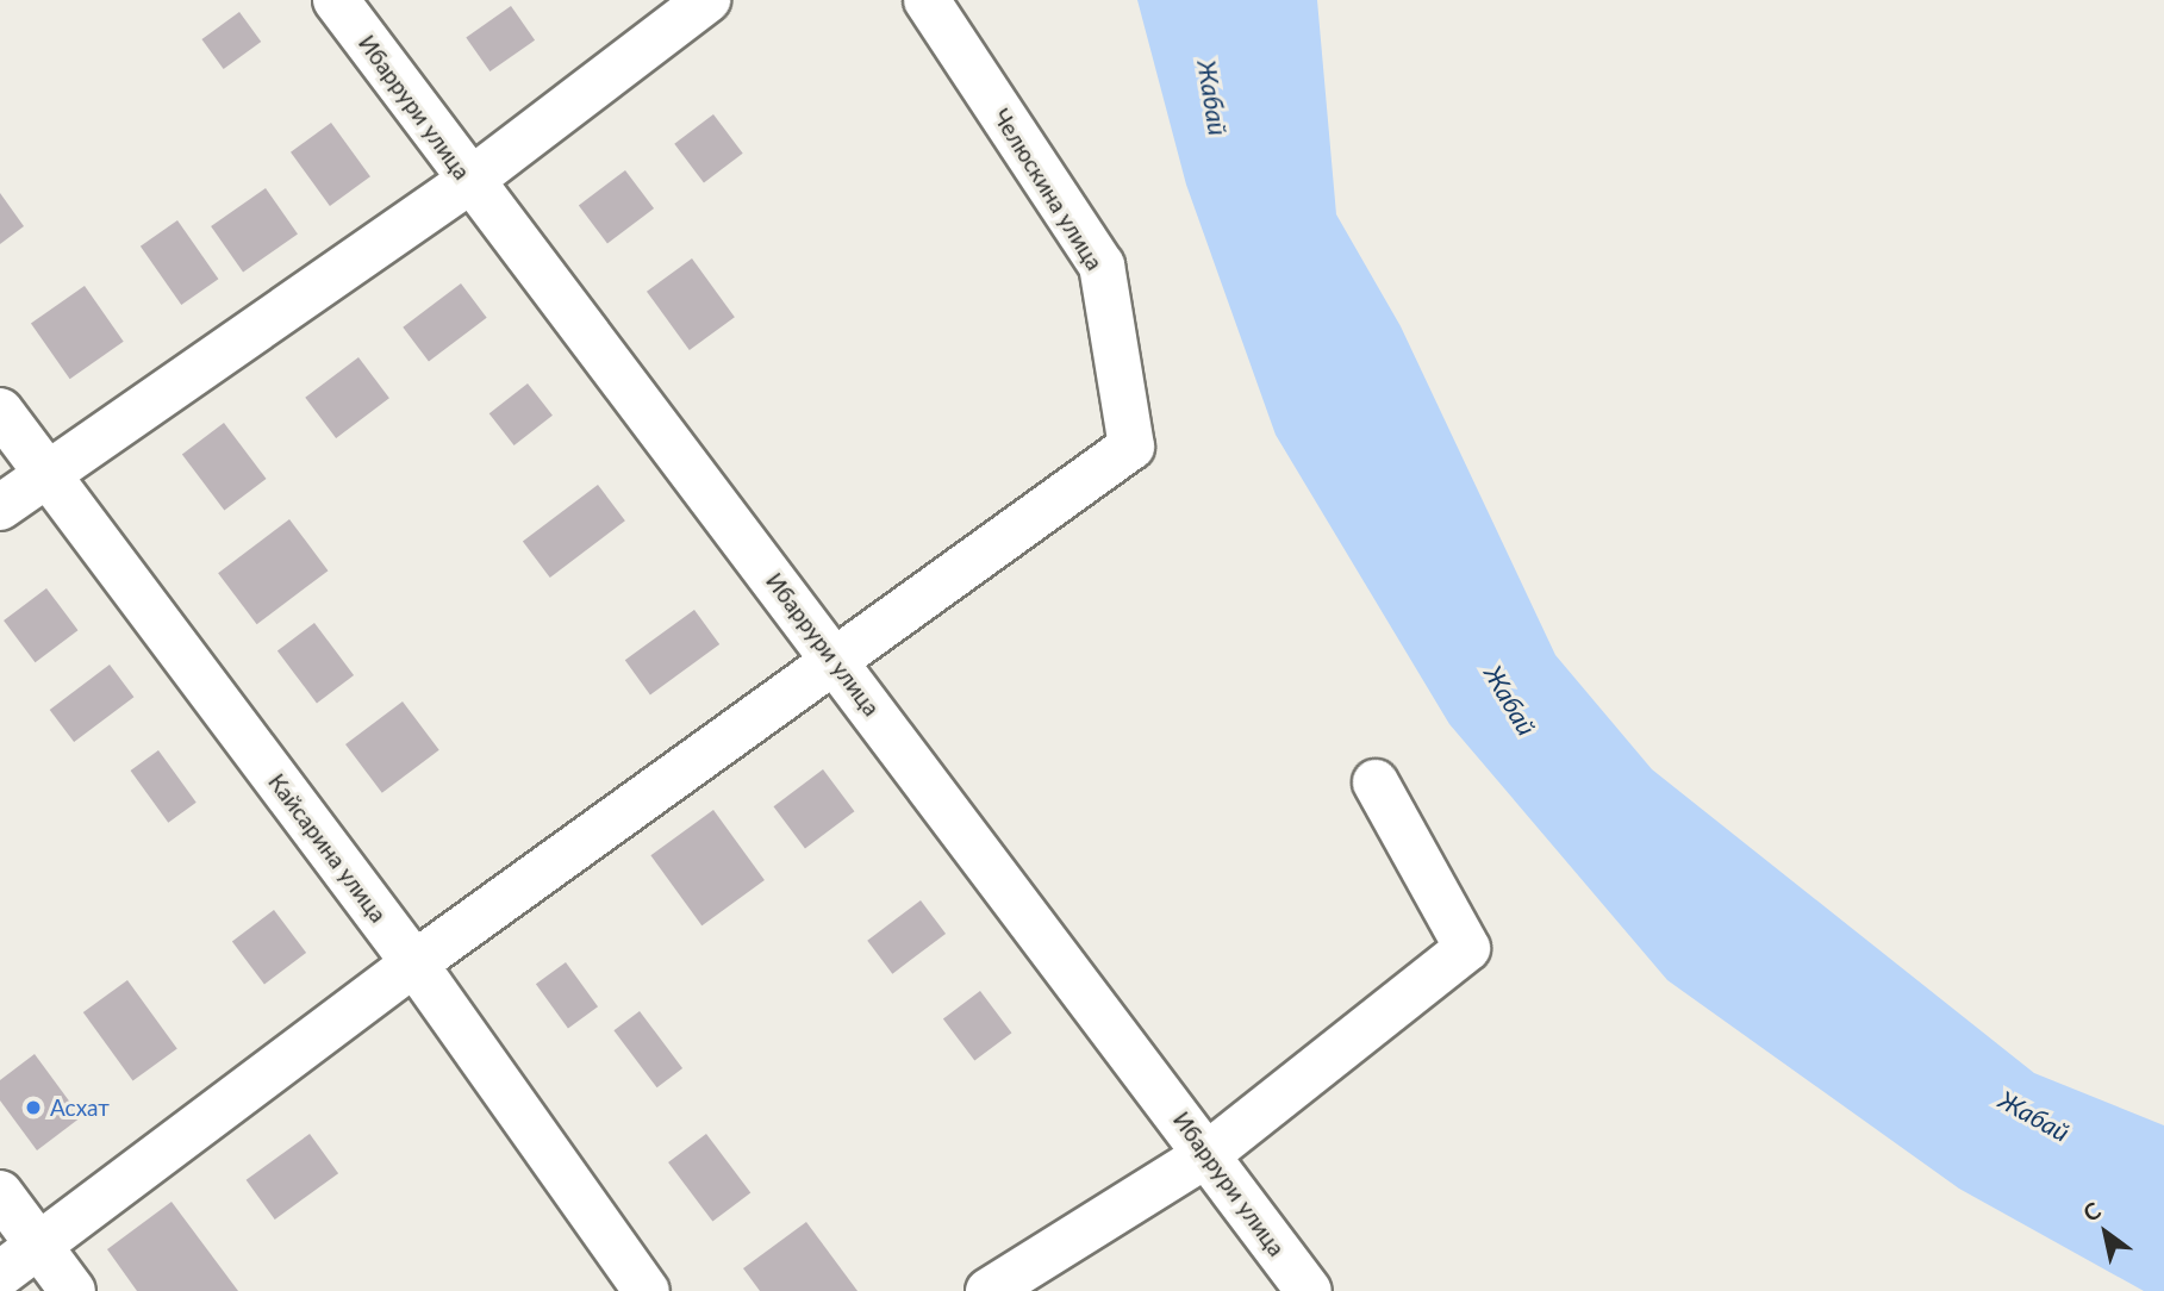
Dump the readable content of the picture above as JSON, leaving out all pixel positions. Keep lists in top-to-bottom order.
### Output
{
  "streets": {
    "street": ["Ибаррури улица", "Челюскина улица", "Кайсарина улица"]
  },
  "crossings": [
    ["Ибаррури улица", "Челюскина улица"]
  ],
  "water": ["Жабай"],
  "places": ["Асхат"],
  "north": "top left"
}
